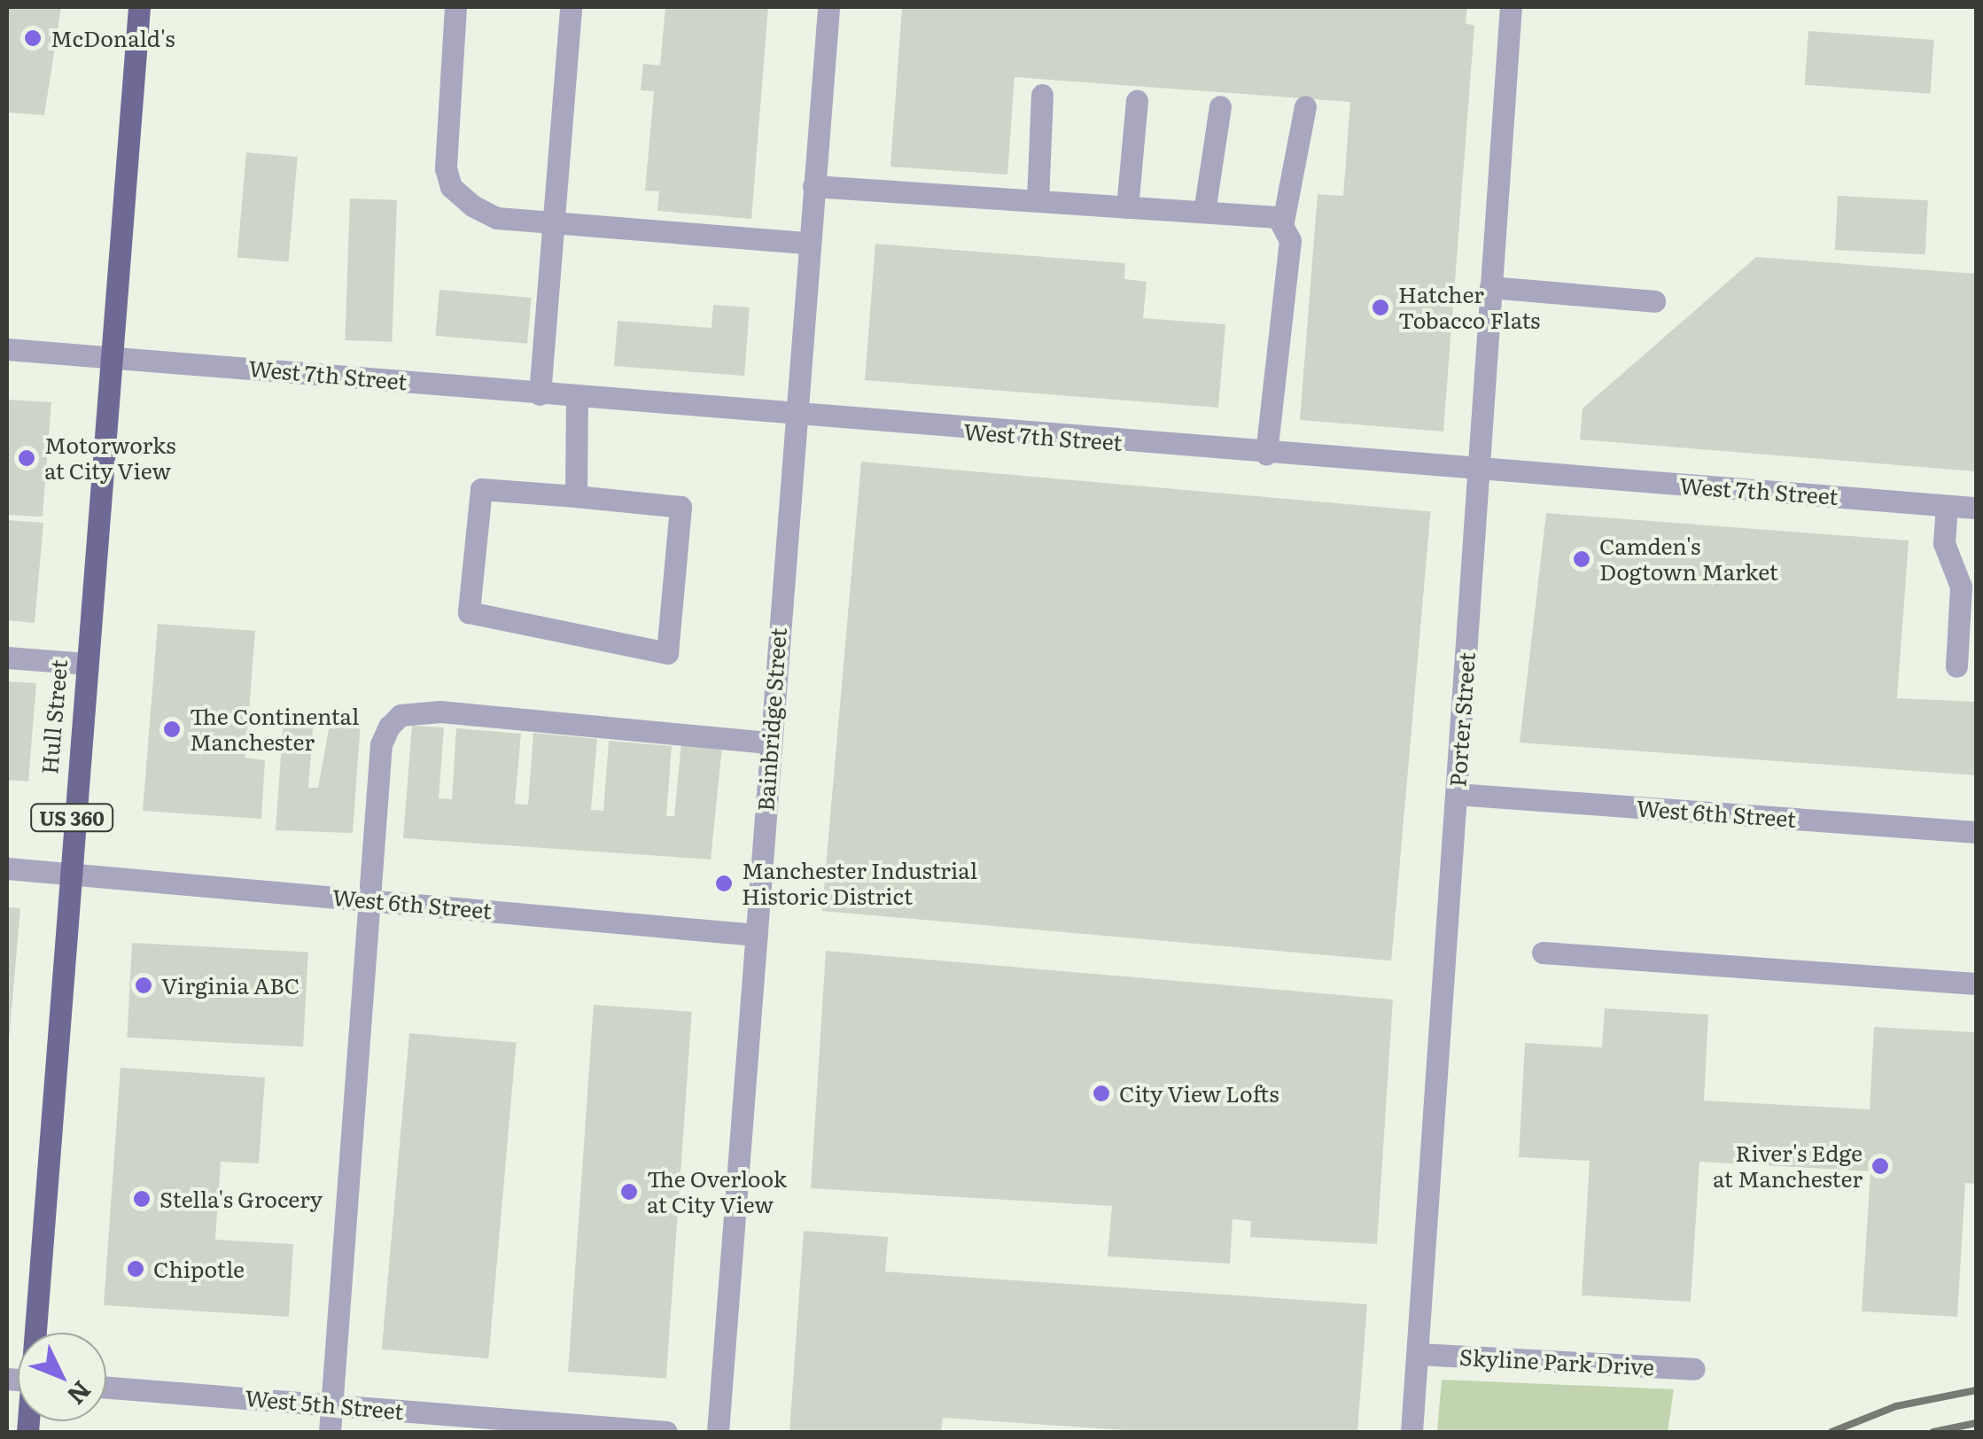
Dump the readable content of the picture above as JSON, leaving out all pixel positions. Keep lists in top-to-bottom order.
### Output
{
  "streets": {
    "main road": ["Hull Street", "US 360"],
    "street": [
      "West 7th Street",
      "Bainbridge Street",
      "Porter Street",
      "West 6th Street",
      "Skyline Park Drive",
      "West 5th Street"
    ]
  },
  "crossings": [
    ["West 7th Street", "Hull Street"],
    ["West 7th Street", "Bainbridge Street"],
    ["West 7th Street", "Porter Street"],
    ["Hull Street", "West 6th Street"],
    ["Bainbridge Street", "West 6th Street"],
    ["Porter Street", "West 6th Street"],
    ["Porter Street", "Skyline Park Drive"]
  ],
  "places": [
    "McDonald's",
    "Hatcher Tobacco Flats",
    "Motorworks at City View",
    "Camden's Dogtown Market",
    "The Continental Manchester",
    "Manchester Industrial Historic District",
    "Virginia ABC",
    "City View Lofts",
    "River's Edge at Manchester",
    "The Overlook at City View",
    "Stella's Grocery",
    "Chipotle"
  ],
  "north": "bottom right"
}
